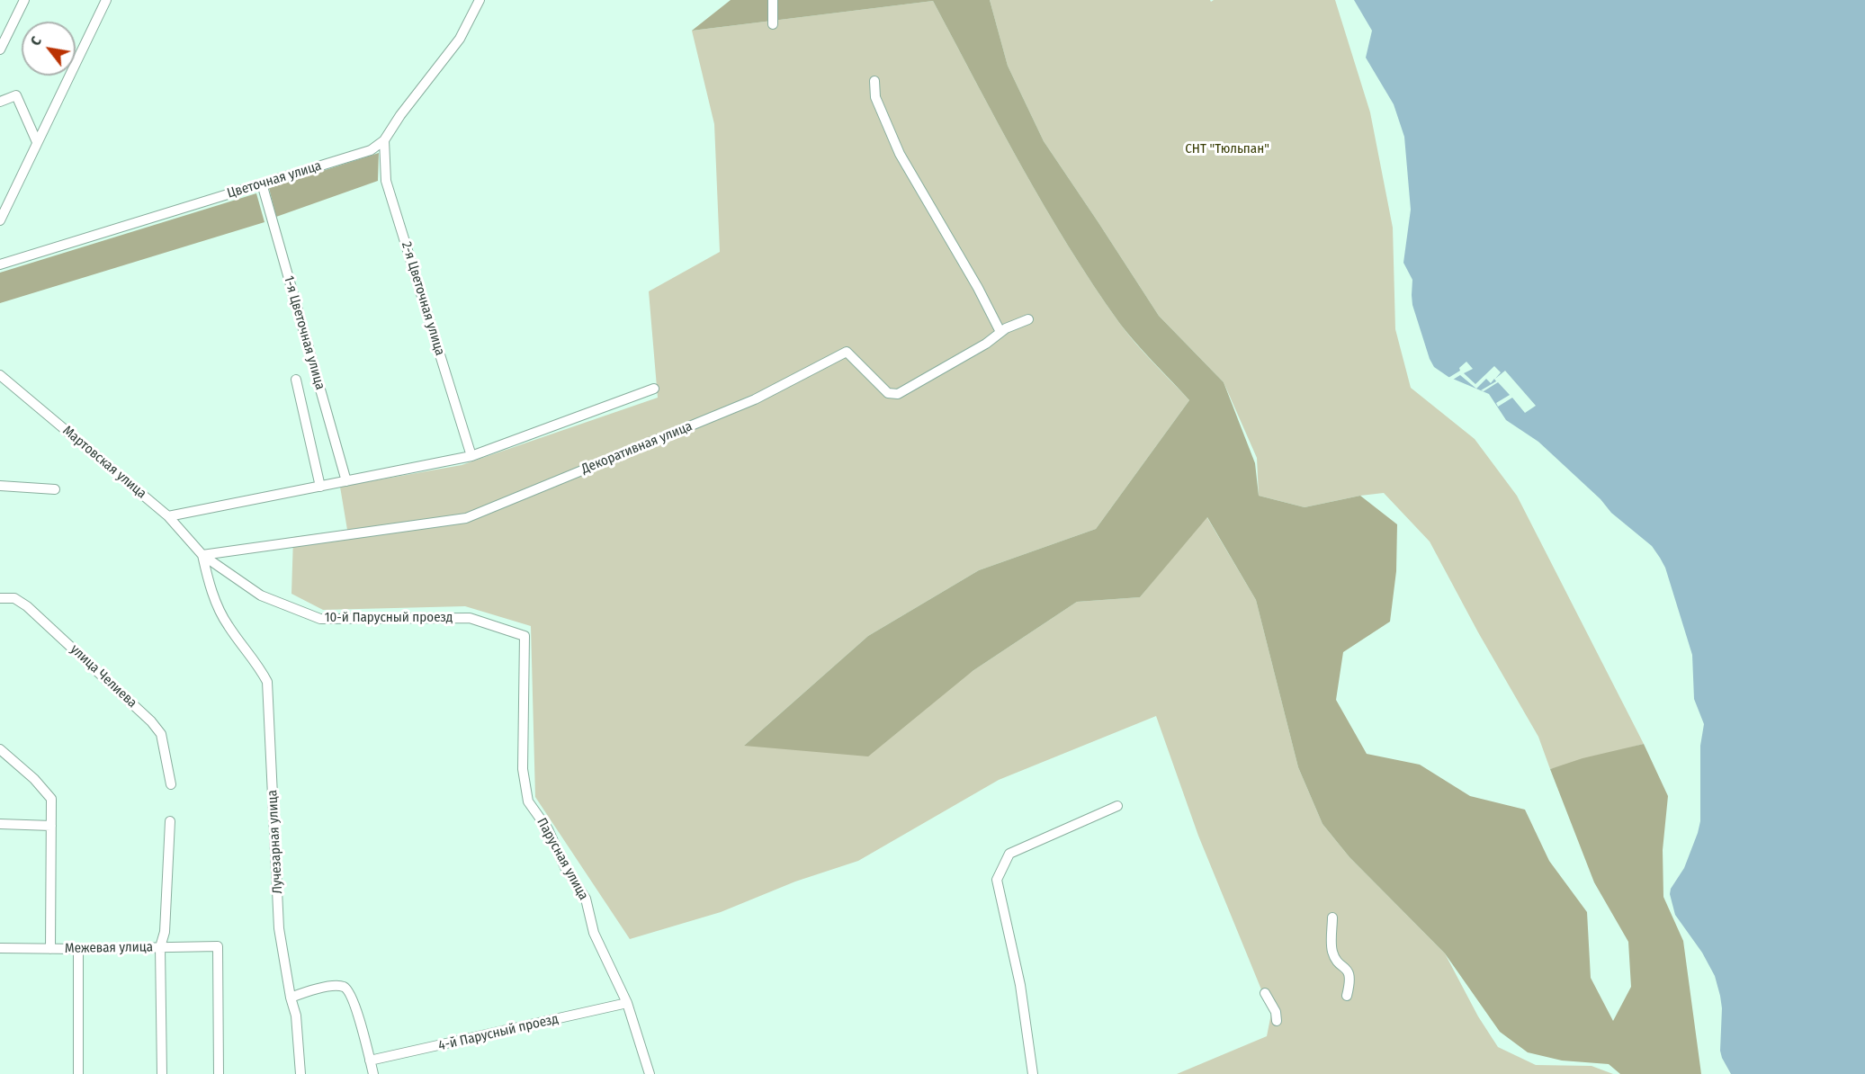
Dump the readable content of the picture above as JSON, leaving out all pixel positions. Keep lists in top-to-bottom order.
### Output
{
  "streets": {
    "street": [
      "Цветочная улица",
      "2-я Цветочная улица",
      "1-я Цветочная улица",
      "Декоративная улица",
      "Мартовская улица",
      "10-й Парусный проезд",
      "улица Челиева",
      "Лучезарная улица",
      "Парусная улица",
      "Межевая улица",
      "4-й Парусный проезд"
    ]
  },
  "crossings": [
    ["Цветочная улица", "2-я Цветочная улица"],
    ["Цветочная улица", "1-я Цветочная улица"],
    ["Декоративная улица", "Мартовская улица"],
    ["Декоративная улица", "10-й Парусный проезд"],
    ["Декоративная улица", "Лучезарная улица"],
    ["Мартовская улица", "10-й Парусный проезд"],
    ["Мартовская улица", "Лучезарная улица"],
    ["10-й Парусный проезд", "Лучезарная улица"],
    ["10-й Парусный проезд", "Парусная улица"],
    ["Парусная улица", "4-й Парусный проезд"]
  ],
  "parks": ["СНТ \"Тюльпан\""],
  "north": "top left"
}
